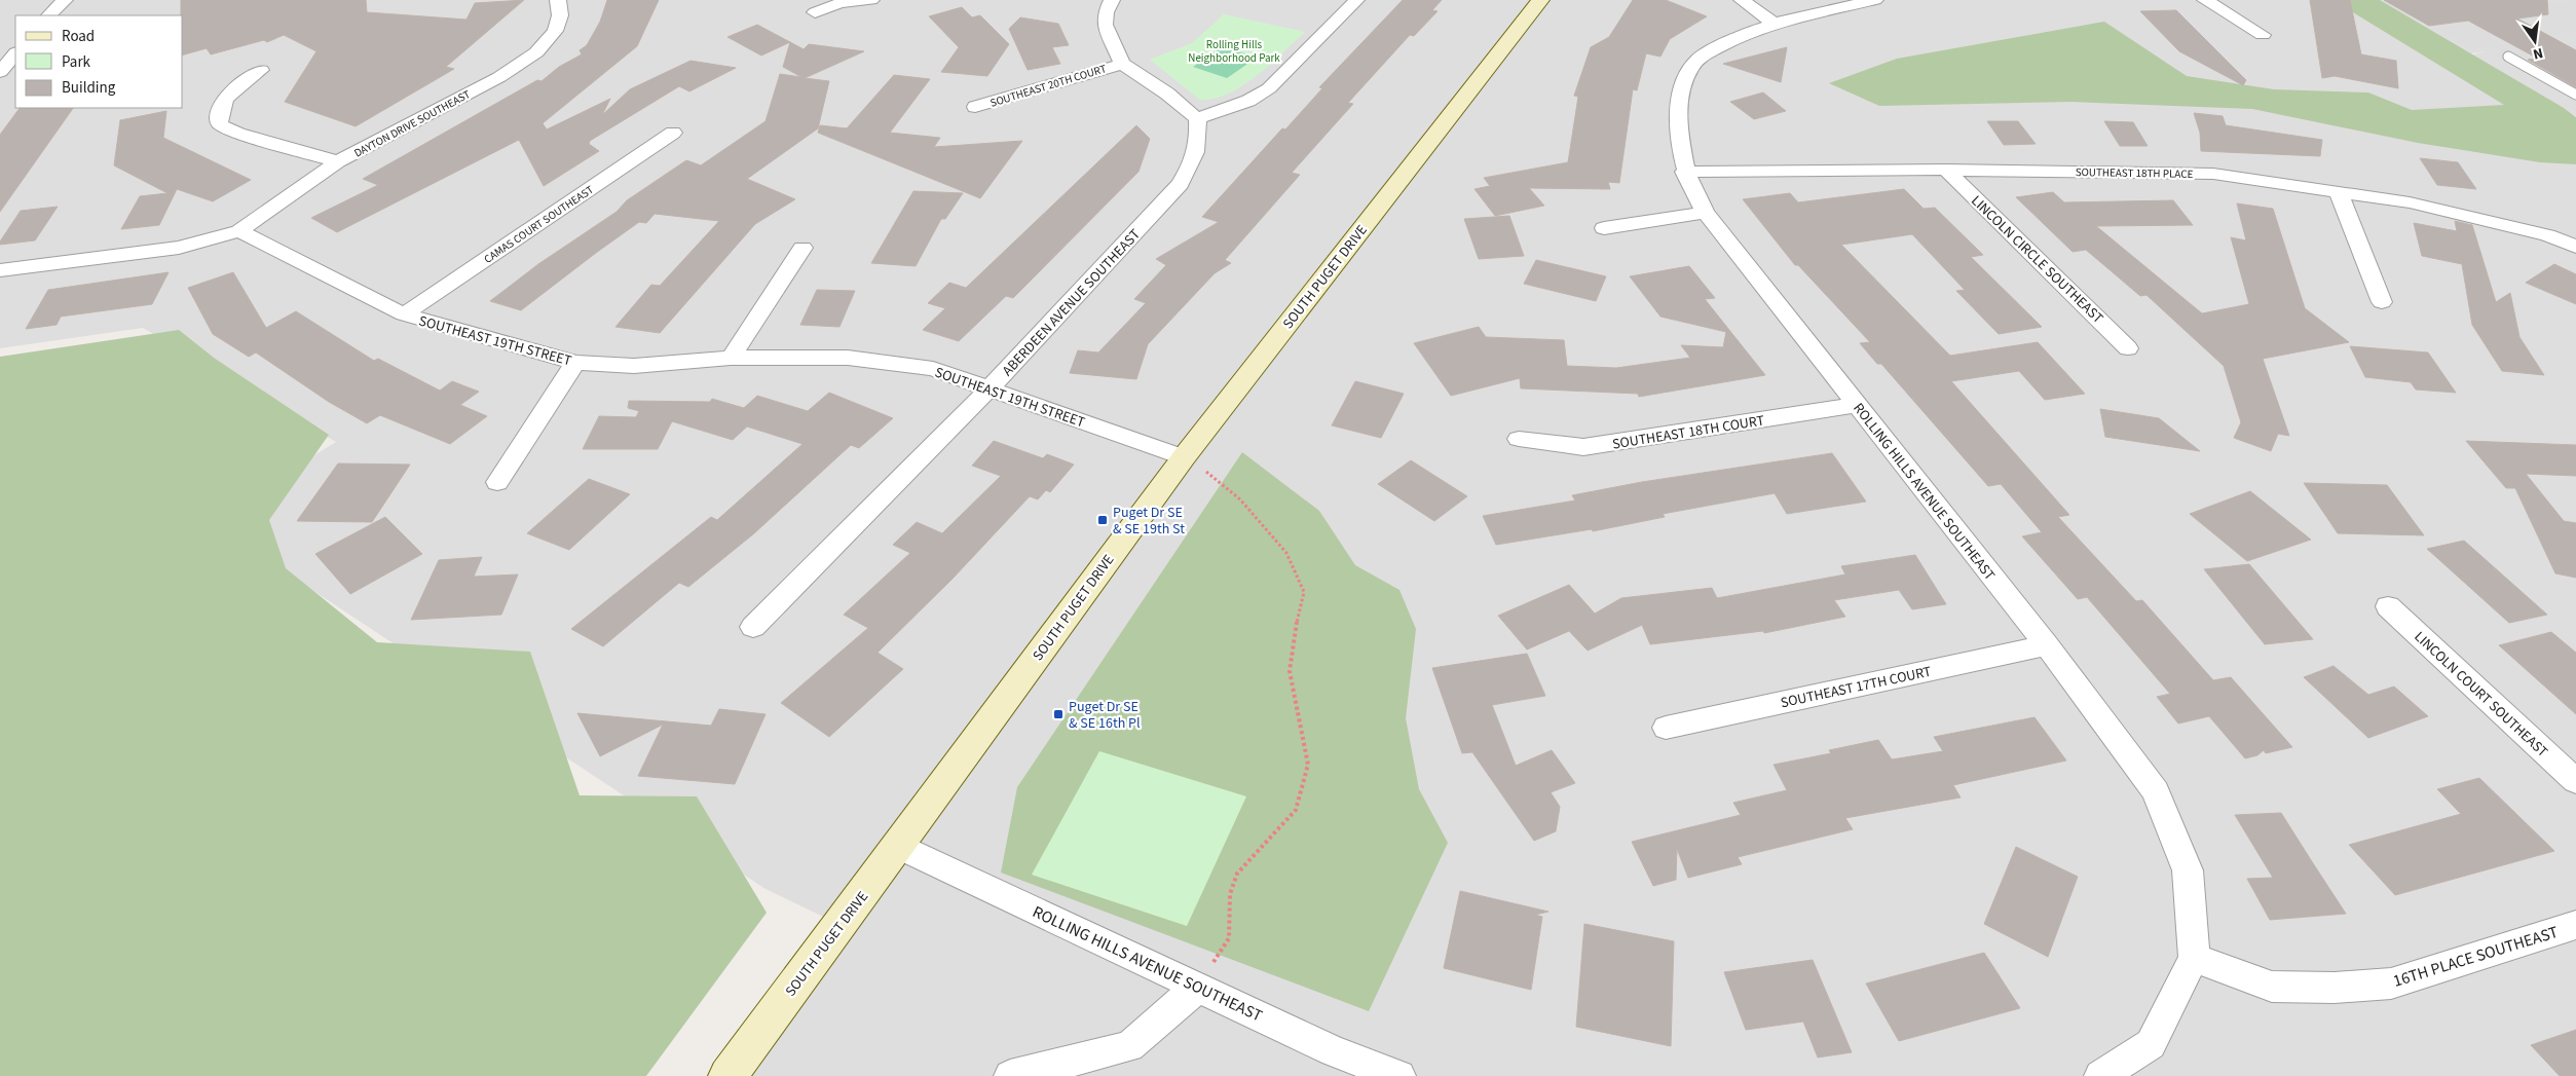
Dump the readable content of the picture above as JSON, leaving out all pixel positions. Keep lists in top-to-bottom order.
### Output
{
  "streets": {
    "street": [
      "SOUTHEAST 20TH COURT",
      "DAYTON DRIVE SOUTHEAST",
      "SOUTHEAST 18TH PLACE",
      "CAMAS COURT SOUTHEAST",
      "LINCOLN CIRCLE SOUTHEAST",
      "SOUTH PUGET DRIVE",
      "ABERDEEN AVENUE SOUTHEAST",
      "SOUTHEAST 19TH STREET",
      "SOUTHEAST 18TH COURT",
      "ROLLING HILLS AVENUE SOUTHEAST",
      "SOUTHEAST 17TH COURT",
      "LINCOLN COURT SOUTHEAST",
      "16TH PLACE SOUTHEAST"
    ]
  },
  "crossings": [
    ["DAYTON DRIVE SOUTHEAST", "SOUTHEAST 19TH STREET"],
    ["SOUTHEAST 18TH PLACE", "LINCOLN CIRCLE SOUTHEAST"],
    ["SOUTHEAST 18TH PLACE", "ROLLING HILLS AVENUE SOUTHEAST"],
    ["CAMAS COURT SOUTHEAST", "SOUTHEAST 19TH STREET"],
    ["SOUTH PUGET DRIVE", "SOUTHEAST 19TH STREET"],
    ["SOUTH PUGET DRIVE", "ROLLING HILLS AVENUE SOUTHEAST"],
    ["ABERDEEN AVENUE SOUTHEAST", "SOUTHEAST 19TH STREET"],
    ["SOUTHEAST 18TH COURT", "ROLLING HILLS AVENUE SOUTHEAST"],
    ["ROLLING HILLS AVENUE SOUTHEAST", "SOUTHEAST 17TH COURT"],
    ["ROLLING HILLS AVENUE SOUTHEAST", "16TH PLACE SOUTHEAST"]
  ],
  "parks": ["Rolling Hills Neighborhood Park"],
  "places": {
    "transit": ["Puget Dr SE & SE 19th St", "Puget Dr SE & SE 16th Pl"]
  },
  "legend": ["Road", "Park", "Building"],
  "north": "bottom"
}
